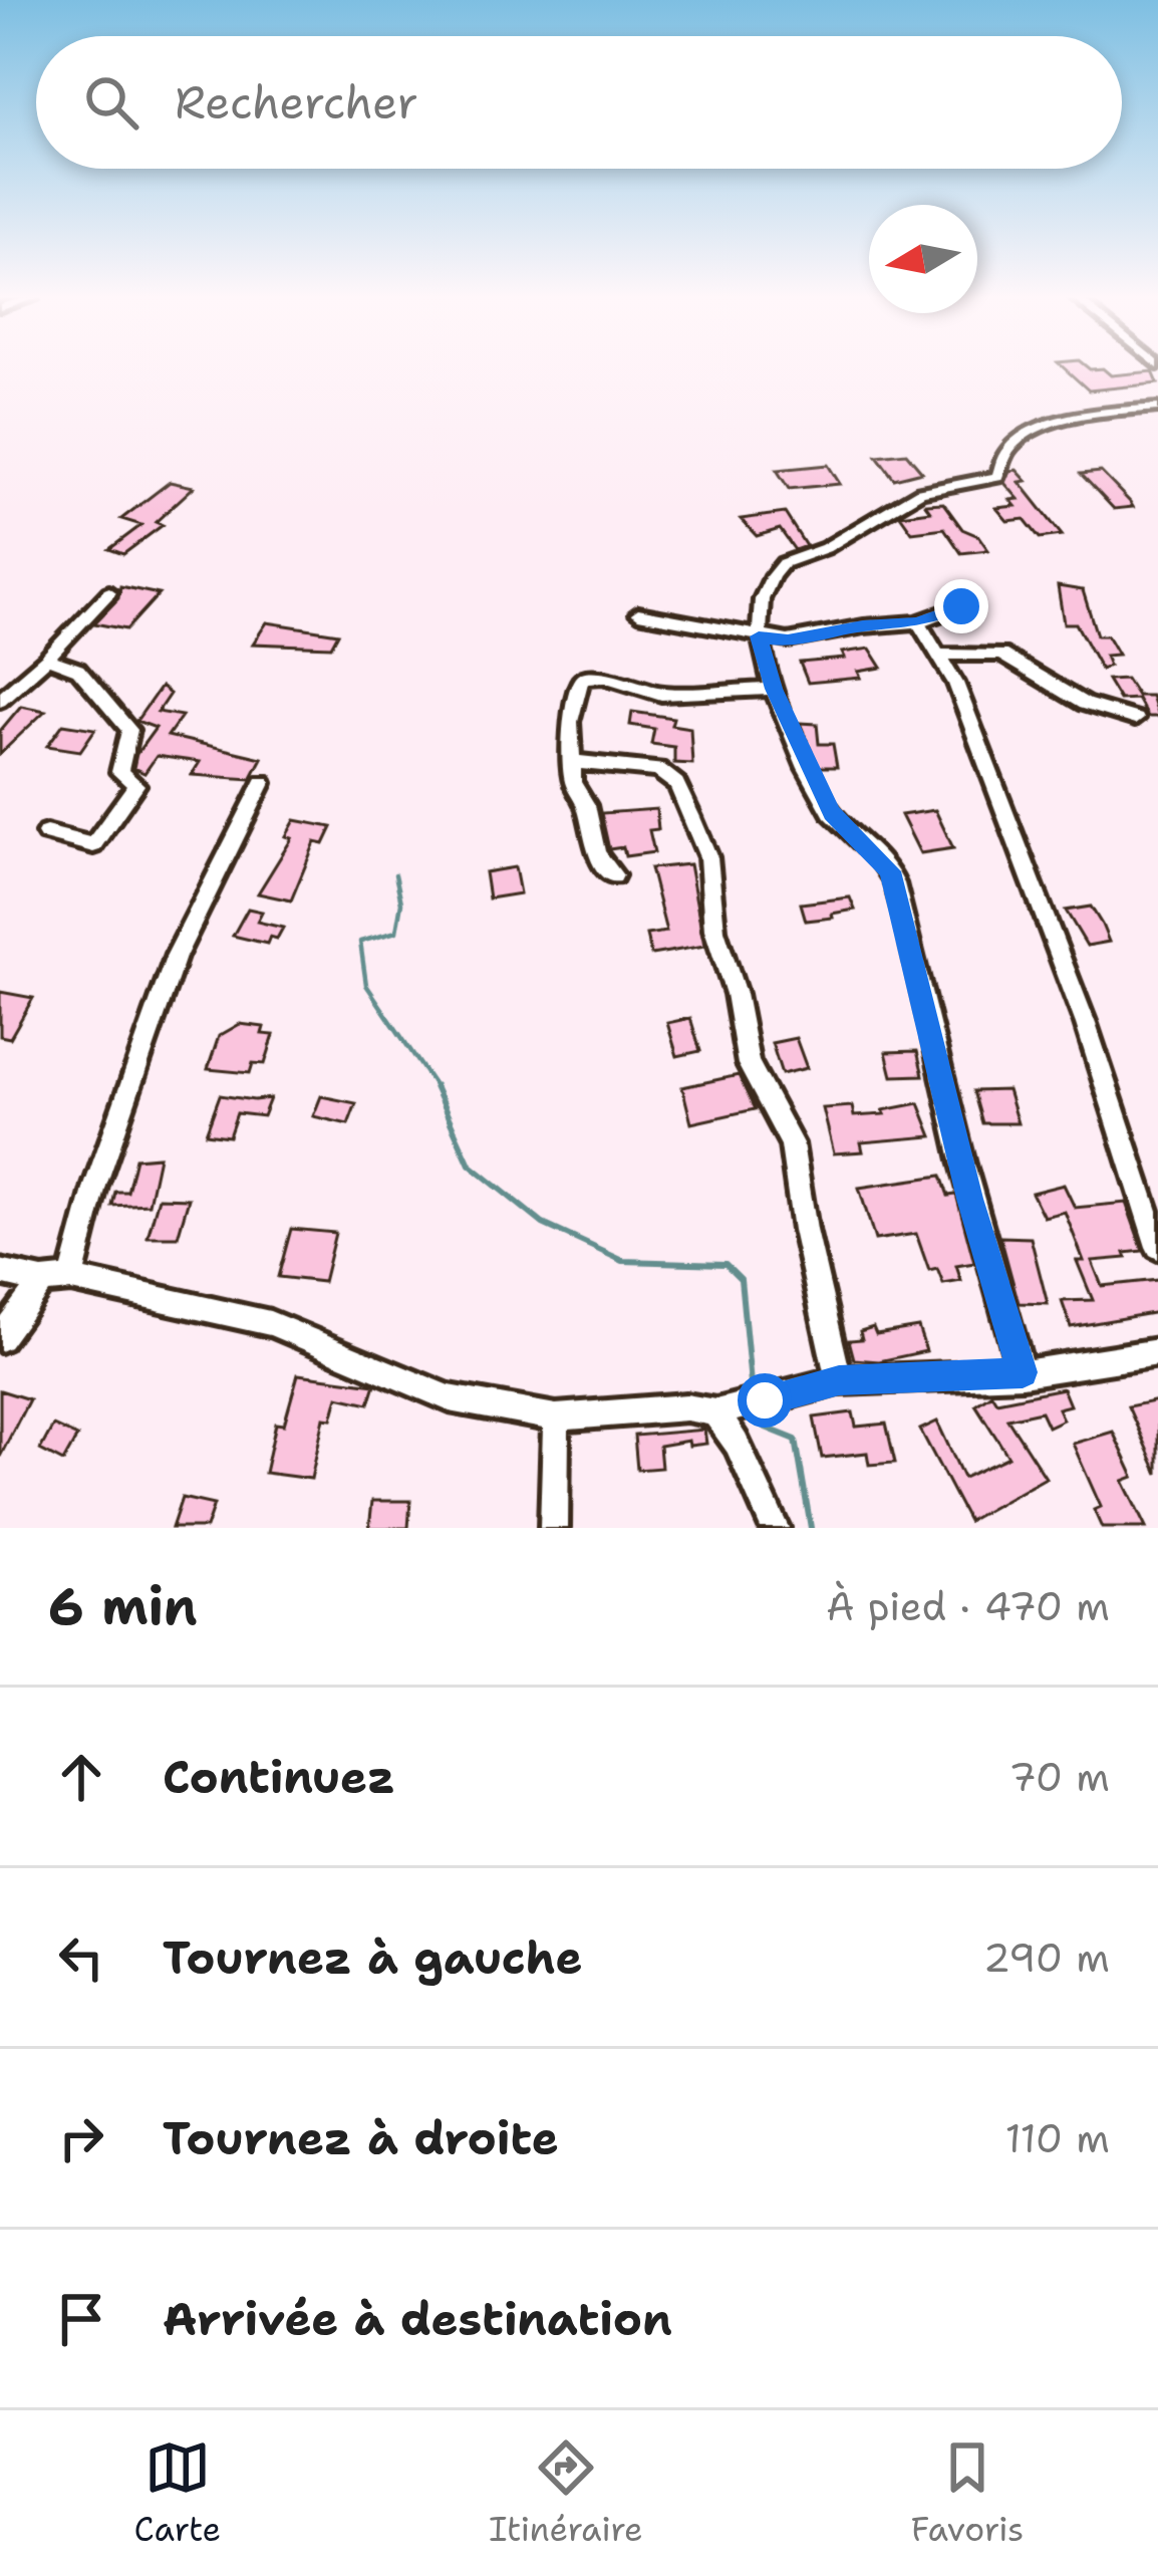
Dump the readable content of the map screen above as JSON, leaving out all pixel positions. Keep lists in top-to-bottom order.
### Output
{
  "north": "left",
  "page": {
    "search": "Rechercher",
    "heading": ["6 min", "À pied · 470 m"],
    "list": [
      ["Continuez", "70 m"],
      ["Tournez à gauche", "290 m"],
      ["Tournez à droite", "110 m"],
      "Arrivée à destination"
    ],
    "nav": ["Carte", "Itinéraire", "Favoris"]
  }
}
